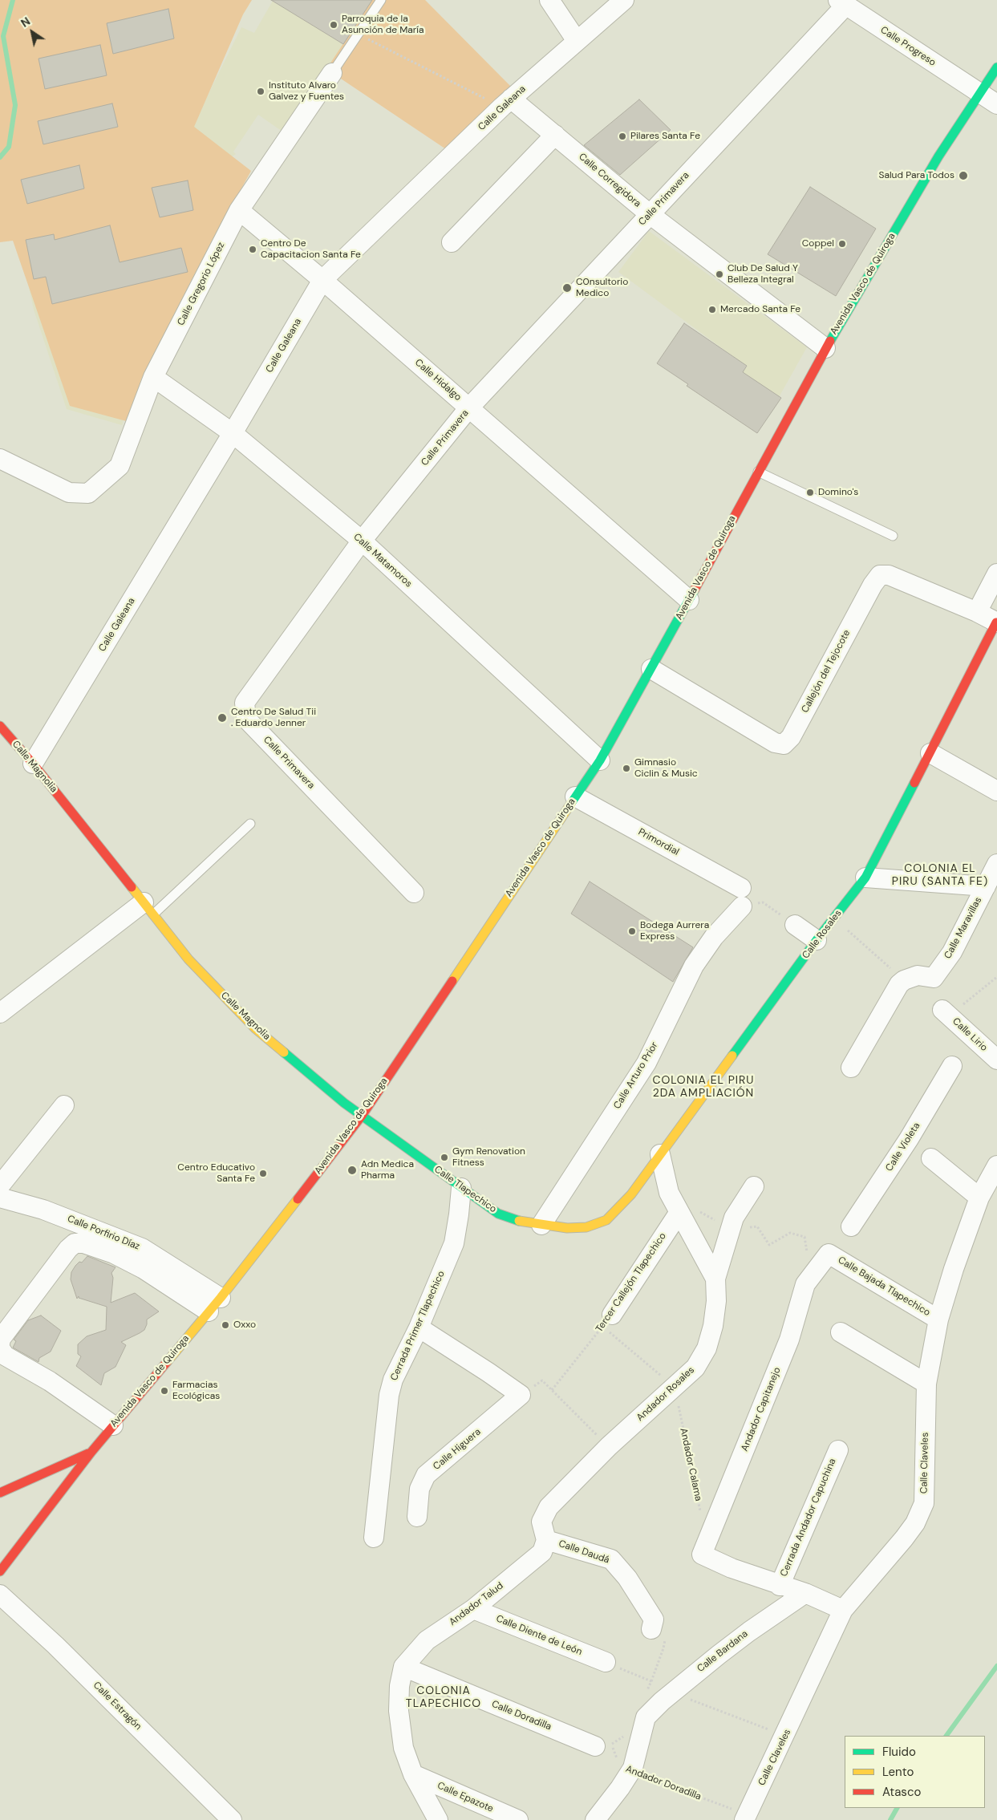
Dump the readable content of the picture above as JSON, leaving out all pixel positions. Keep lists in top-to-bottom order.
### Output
{
  "streets": {
    "main road": [
      "Avenida Vasco de Quiroga",
      "Calle Magnolia",
      "Calle Rosales",
      "Calle Tlapechico"
    ],
    "street": [
      "Calle Progreso",
      "Calle Galeana",
      "Calle Corregidora",
      "Calle Primavera",
      "Calle Gregorio López",
      "Calle Hidalgo",
      "Calle Matamoros",
      "Callejón del Tejocote",
      "Primordial",
      "Calle Maravillas",
      "Calle Lirio",
      "Calle Arturo Prior",
      "Calle Violeta",
      "Calle Porfirio Díaz",
      "Tercer Callejón Tlapechico",
      "Calle Bajada Tlapechico",
      "Cerrada Primer Tlapechico",
      "Andador Rosales",
      "Andador Capitanejo",
      "Calle Higuera",
      "Calle Claveles",
      "Cerrada Andador Capuchina",
      "Calle Daudá",
      "Andador Talud",
      "Calle Diente de León",
      "Calle Bardana",
      "Calle Estragón",
      "Calle Doradilla",
      "Calle Epazote"
    ],
    "path": ["Andador Calama", "Andador Doradilla"]
  },
  "crossings": [
    ["Calle Progreso", "Calle Primavera"],
    ["Calle Progreso", "Avenida Vasco de Quiroga"],
    ["Calle Galeana", "Calle Corregidora"],
    ["Calle Galeana", "Calle Hidalgo"],
    ["Calle Galeana", "Calle Matamoros"],
    ["Calle Galeana", "Calle Magnolia"],
    ["Calle Corregidora", "Calle Primavera"],
    ["Calle Corregidora", "Avenida Vasco de Quiroga"],
    ["Calle Primavera", "Calle Hidalgo"],
    ["Calle Primavera", "Calle Matamoros"],
    ["Calle Gregorio López", "Calle Hidalgo"],
    ["Calle Gregorio López", "Calle Matamoros"],
    ["Avenida Vasco de Quiroga", "Calle Hidalgo"],
    ["Avenida Vasco de Quiroga", "Calle Matamoros"],
    ["Avenida Vasco de Quiroga", "Callejón del Tejocote"],
    ["Avenida Vasco de Quiroga", "Calle Magnolia"],
    ["Avenida Vasco de Quiroga", "Primordial"],
    ["Avenida Vasco de Quiroga", "Calle Tlapechico"],
    ["Avenida Vasco de Quiroga", "Calle Porfirio Díaz"],
    ["Callejón del Tejocote", "Calle Rosales"],
    ["Calle Magnolia", "Calle Tlapechico"],
    ["Calle Rosales", "Calle Tlapechico"],
    ["Calle Rosales", "Andador Rosales"],
    ["Calle Arturo Prior", "Calle Tlapechico"],
    ["Calle Tlapechico", "Cerrada Primer Tlapechico"],
    ["Tercer Callejón Tlapechico", "Andador Rosales"],
    ["Calle Bajada Tlapechico", "Andador Capitanejo"],
    ["Calle Bajada Tlapechico", "Calle Claveles"],
    ["Cerrada Primer Tlapechico", "Calle Higuera"],
    ["Andador Rosales", "Andador Calama"],
    ["Andador Rosales", "Calle Daudá"],
    ["Andador Rosales", "Andador Talud"],
    ["Andador Capitanejo", "Cerrada Andador Capuchina"],
    ["Calle Claveles", "Andador Doradilla"],
    ["Calle Daudá", "Andador Talud"],
    ["Andador Talud", "Calle Diente de León"],
    ["Andador Talud", "Calle Doradilla"],
    ["Andador Talud", "Calle Epazote"],
    ["Calle Doradilla", "Andador Doradilla"],
    ["Calle Doradilla", "Calle Epazote"]
  ],
  "districts": ["COLONIA EL PIRU (SANTA FE)", "COLONIA EL PIRU 2DA AMPLIACIÓN", "COLONIA TLAPECHICO"],
  "places": [
    "Parroquia de la Asunción de María",
    "Instituto Alvaro Galvez y Fuentes",
    "Pilares Santa Fe",
    "Salud Para Todos",
    "Coppel",
    "Centro De Capacitacion Santa Fe",
    "Club De Salud Y Belleza Integral",
    "C0nsultorio Medico",
    "Mercado Santa Fe",
    "Domino's",
    "Centro De Salud Tii . Eduardo Jenner",
    "Gimnasio Ciclin & Music",
    "Bodega Aurrera Express",
    "Gym Renovation Fitness",
    "Adn Medica Pharma",
    "Centro Educativo Santa Fe",
    "Oxxo",
    "Farmacias Ecológicas"
  ],
  "legend": ["Fluido", "Lento", "Atasco"],
  "north": "top left"
}
